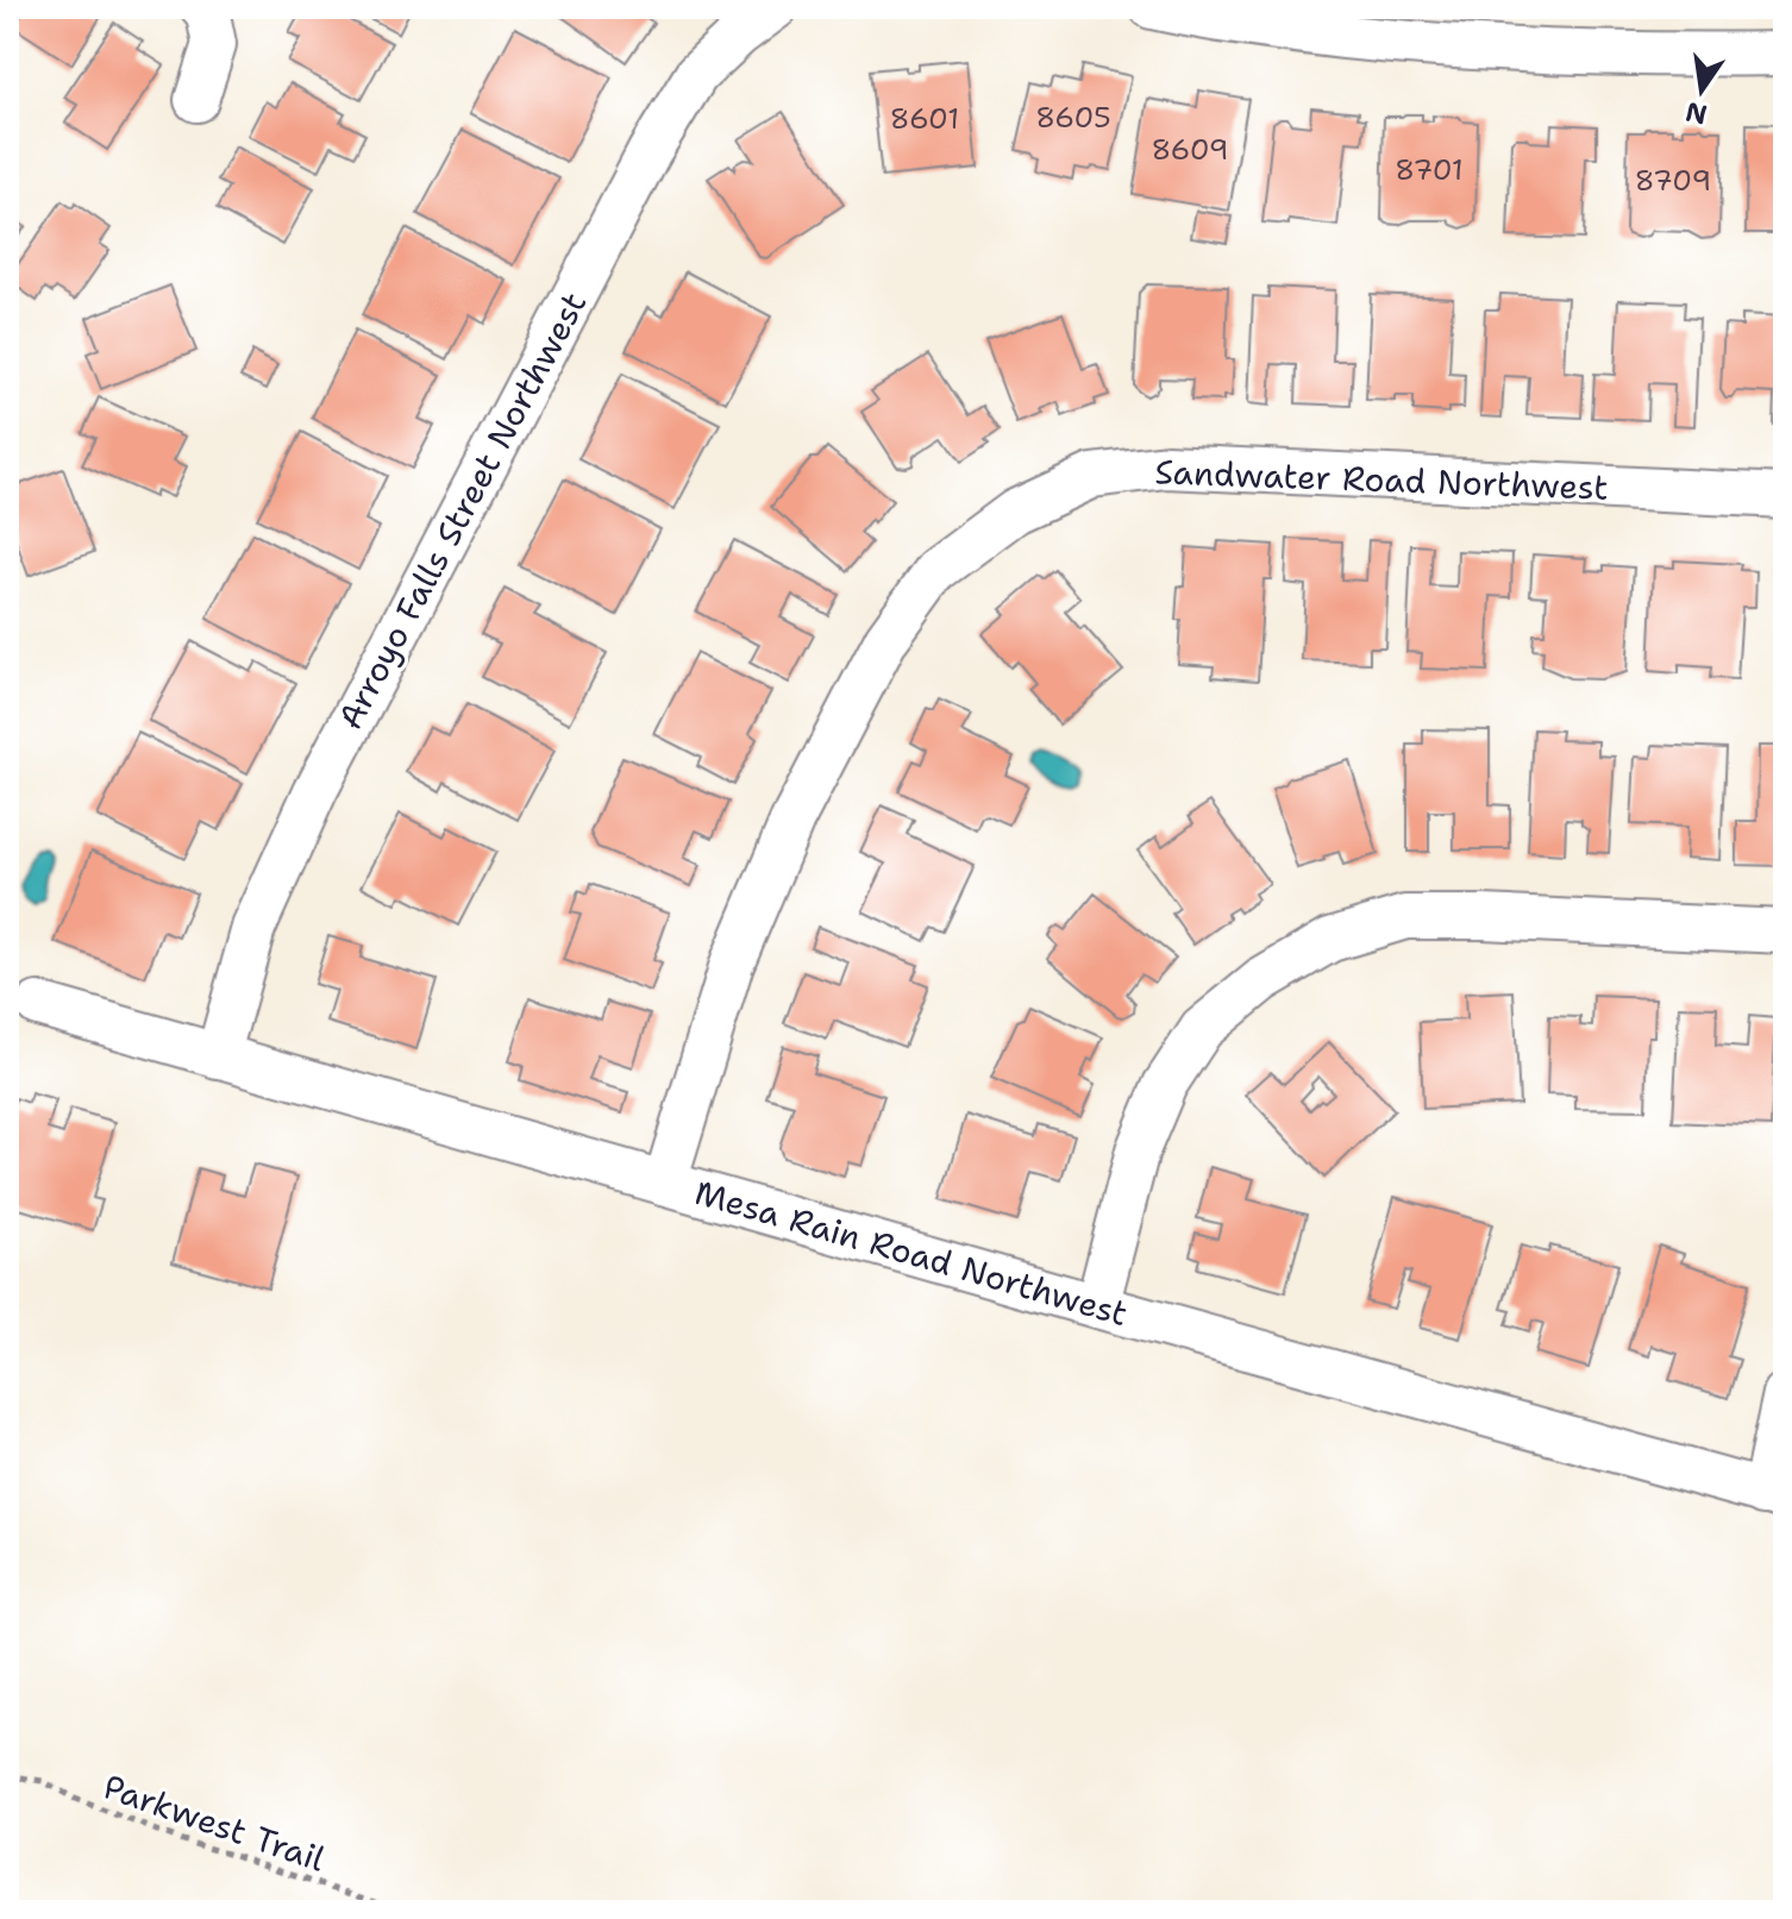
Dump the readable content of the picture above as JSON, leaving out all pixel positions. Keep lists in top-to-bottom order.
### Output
{
  "streets": {
    "street": ["Sandwater Road Northwest", "Arroyo Falls Street Northwest", "Mesa Rain Road Northwest"],
    "path": ["Parkwest Trail"]
  },
  "crossings": [
    ["Sandwater Road Northwest", "Mesa Rain Road Northwest"],
    ["Arroyo Falls Street Northwest", "Mesa Rain Road Northwest"]
  ],
  "house_numbers": [
    "8605",
    "8601",
    "8609",
    "8701",
    "8709"
  ],
  "north": "bottom"
}
